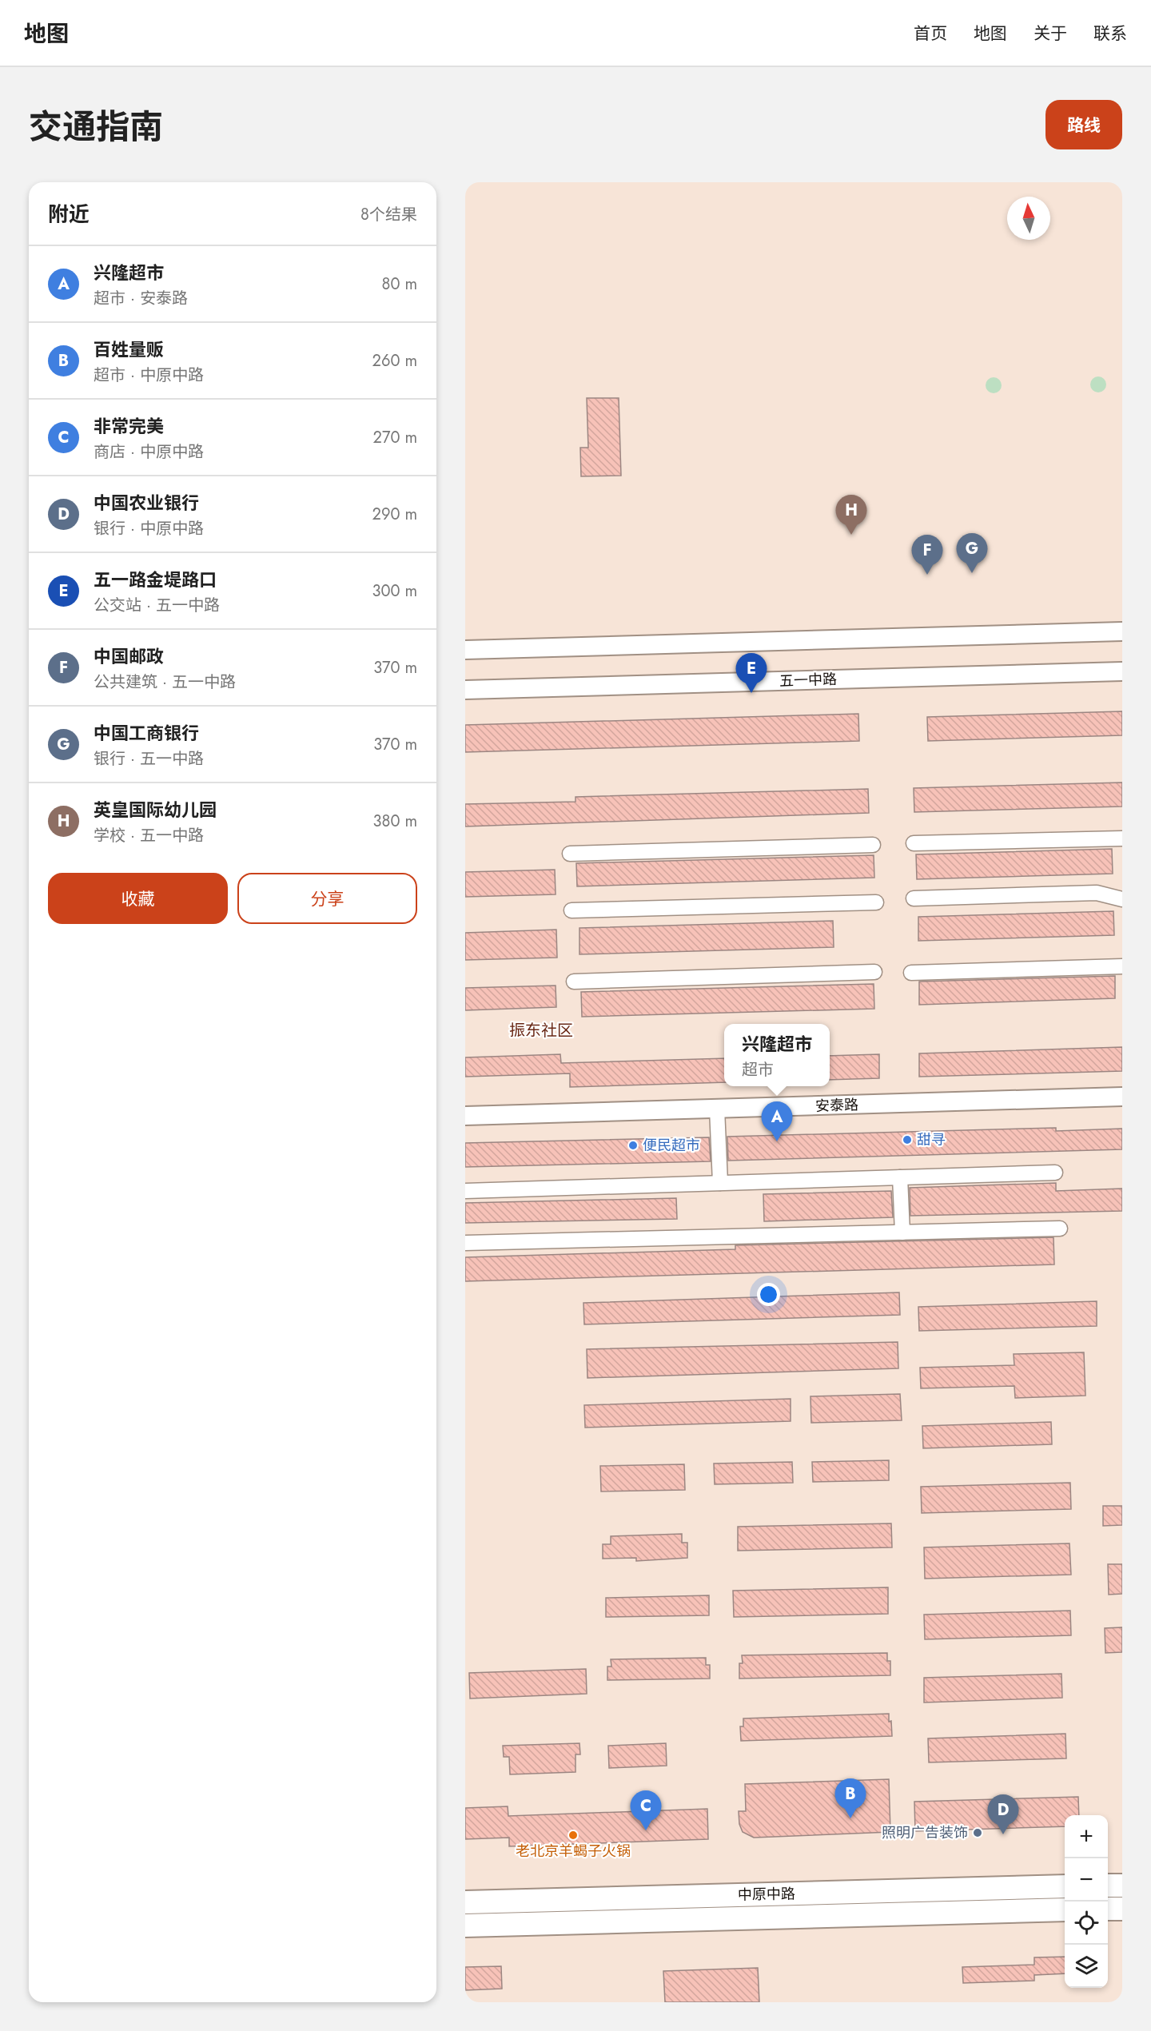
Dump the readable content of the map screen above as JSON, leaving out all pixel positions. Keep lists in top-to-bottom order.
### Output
{
  "streets": {
    "main road": ["中原中路"],
    "street": ["五一中路", "安泰路"]
  },
  "districts": ["振东社区"],
  "places": [
    "甜寻",
    "便民超市",
    "照明广告装饰",
    "老北京羊蝎子火锅"
  ],
  "north": "top",
  "page": {
    "header": "地图",
    "nav": [
      "首页",
      "地图",
      "关于",
      "联系"
    ],
    "title": "交通指南",
    "buttons": [
      "路线",
      ["收藏", "分享"]
    ],
    "heading": ["附近", "8个结果"],
    "list": [
      {
        "mark": "A",
        "name": "兴隆超市",
        "note": "超市 · 安泰路",
        "value": "80 m"
      },
      {
        "mark": "B",
        "name": "百姓量贩",
        "note": "超市 · 中原中路",
        "value": "260 m"
      },
      {
        "mark": "C",
        "name": "非常完美",
        "note": "商店 · 中原中路",
        "value": "270 m"
      },
      {
        "mark": "D",
        "name": "中国农业银行",
        "note": "银行 · 中原中路",
        "value": "290 m"
      },
      {
        "mark": "E",
        "name": "五一路金堤路口",
        "note": "公交站 · 五一中路",
        "value": "300 m"
      },
      {
        "mark": "F",
        "name": "中国邮政",
        "note": "公共建筑 · 五一中路",
        "value": "370 m"
      },
      {
        "mark": "G",
        "name": "中国工商银行",
        "note": "银行 · 五一中路",
        "value": "370 m"
      },
      {
        "mark": "H",
        "name": "英皇国际幼儿园",
        "note": "学校 · 五一中路",
        "value": "380 m"
      }
    ],
    "pins": [
      "H",
      "G",
      "F",
      "E",
      "A",
      "B",
      "C",
      "D"
    ],
    "popup": ["兴隆超市", "超市"],
    "map_buttons": ["+", "−"]
  }
}
